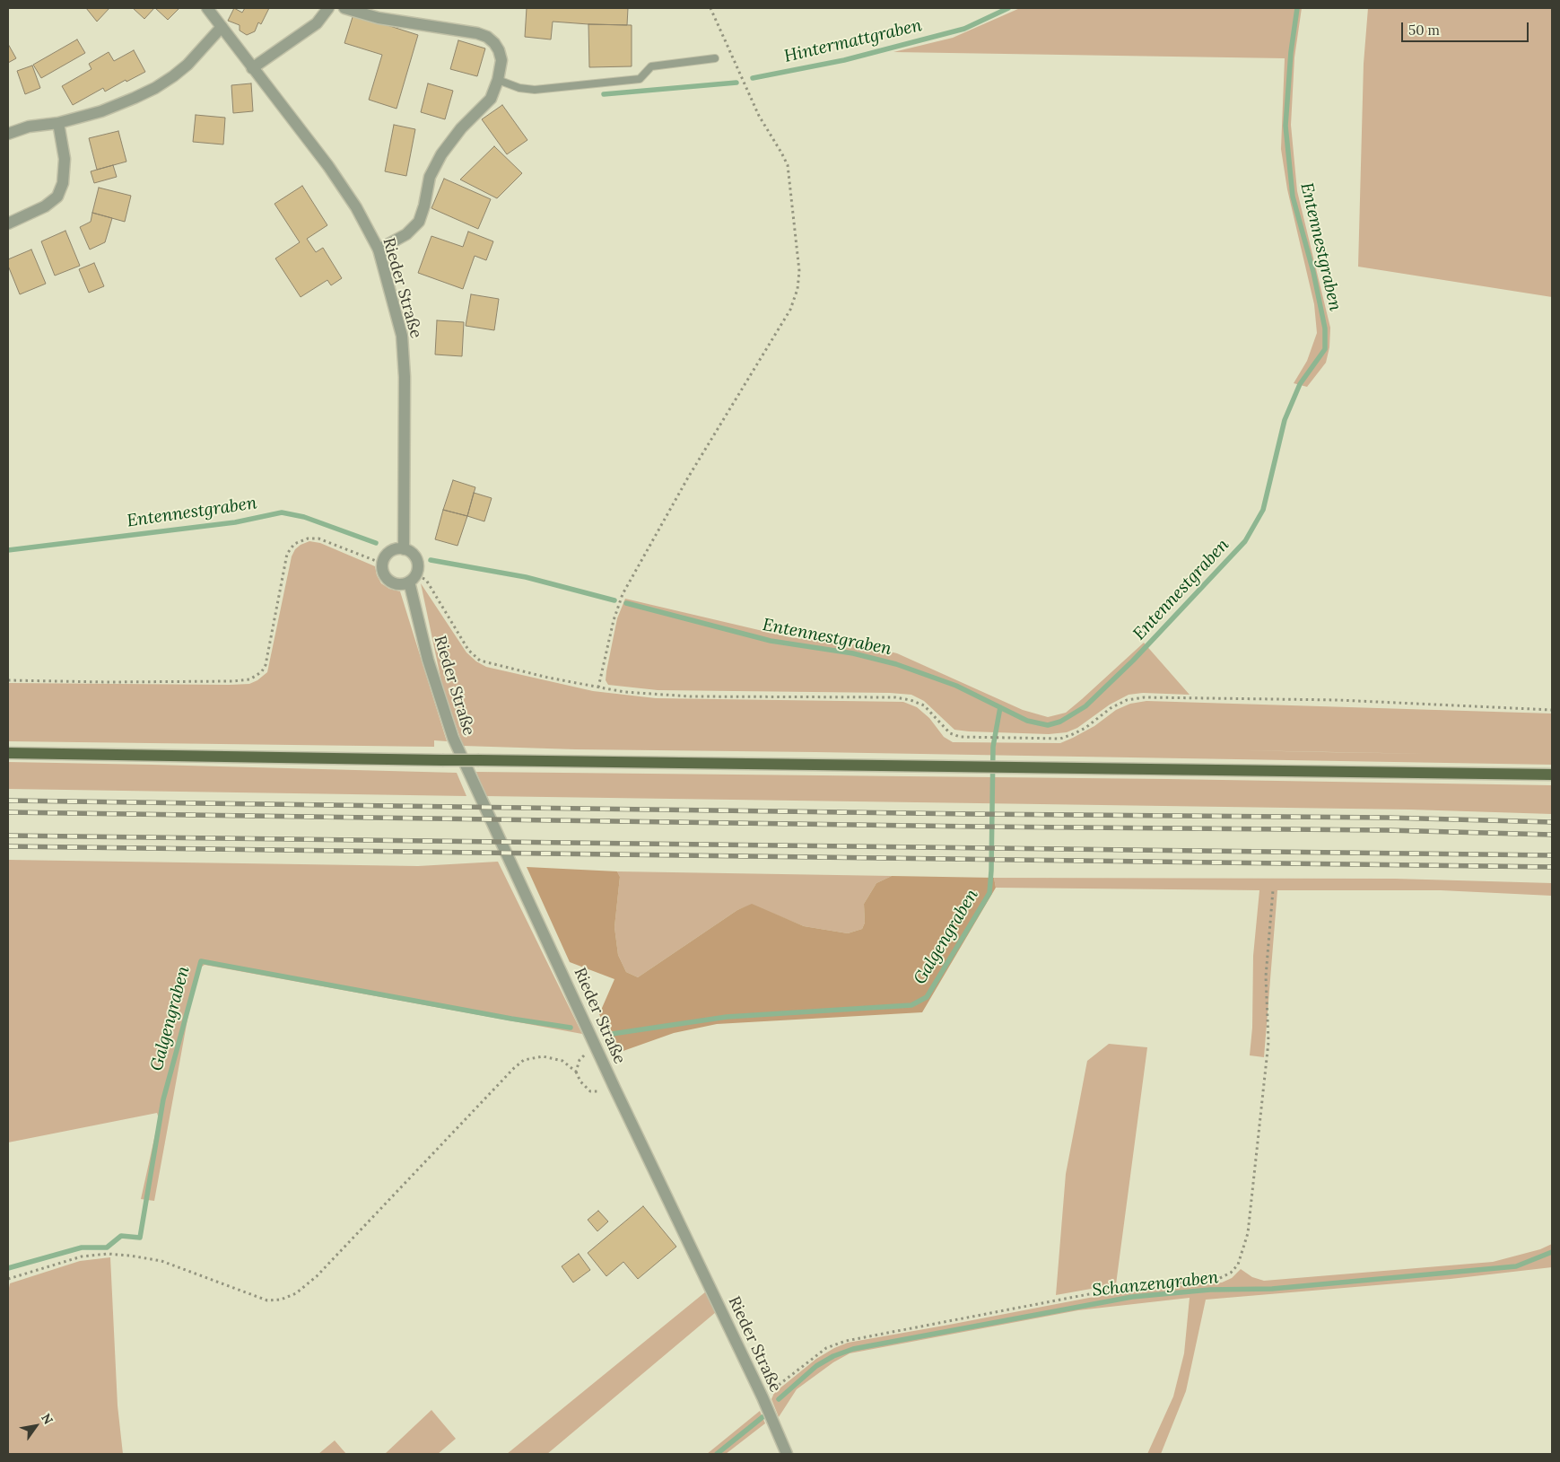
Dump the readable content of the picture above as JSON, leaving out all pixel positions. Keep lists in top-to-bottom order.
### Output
{
  "streets": {
    "street": ["Rieder Straße"]
  },
  "water": [
    "Hintermattgraben",
    "Entennestgraben",
    "Galgengraben",
    "Schanzengraben"
  ],
  "scale_bar": "50 m",
  "north": "top right"
}
